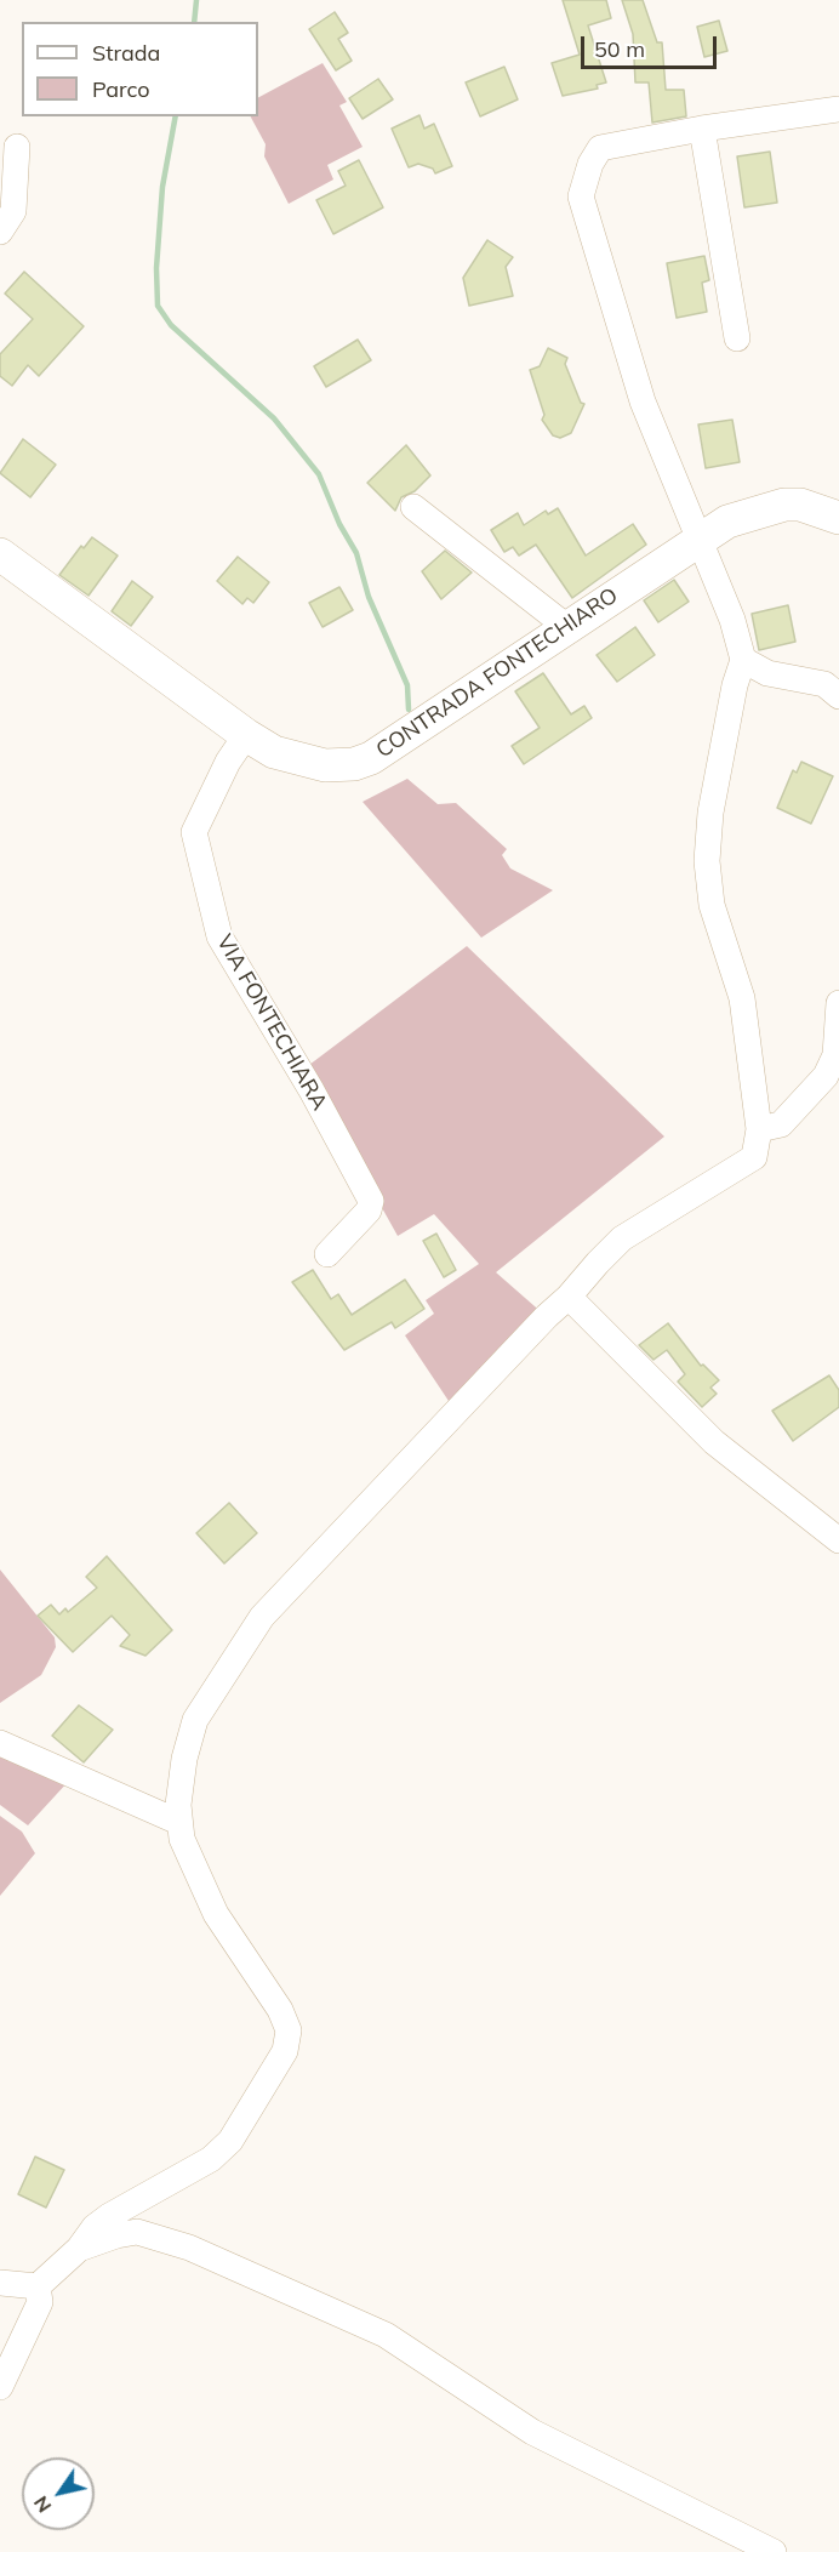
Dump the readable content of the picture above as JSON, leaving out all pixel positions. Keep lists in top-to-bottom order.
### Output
{
  "streets": {
    "main road": ["CONTRADA FONTECHIARO"],
    "street": ["VIA FONTECHIARA"]
  },
  "crossings": [
    ["CONTRADA FONTECHIARO", "VIA FONTECHIARA"]
  ],
  "legend": ["Strada", "Parco"],
  "scale_bar": "50 m",
  "north": "bottom left"
}
